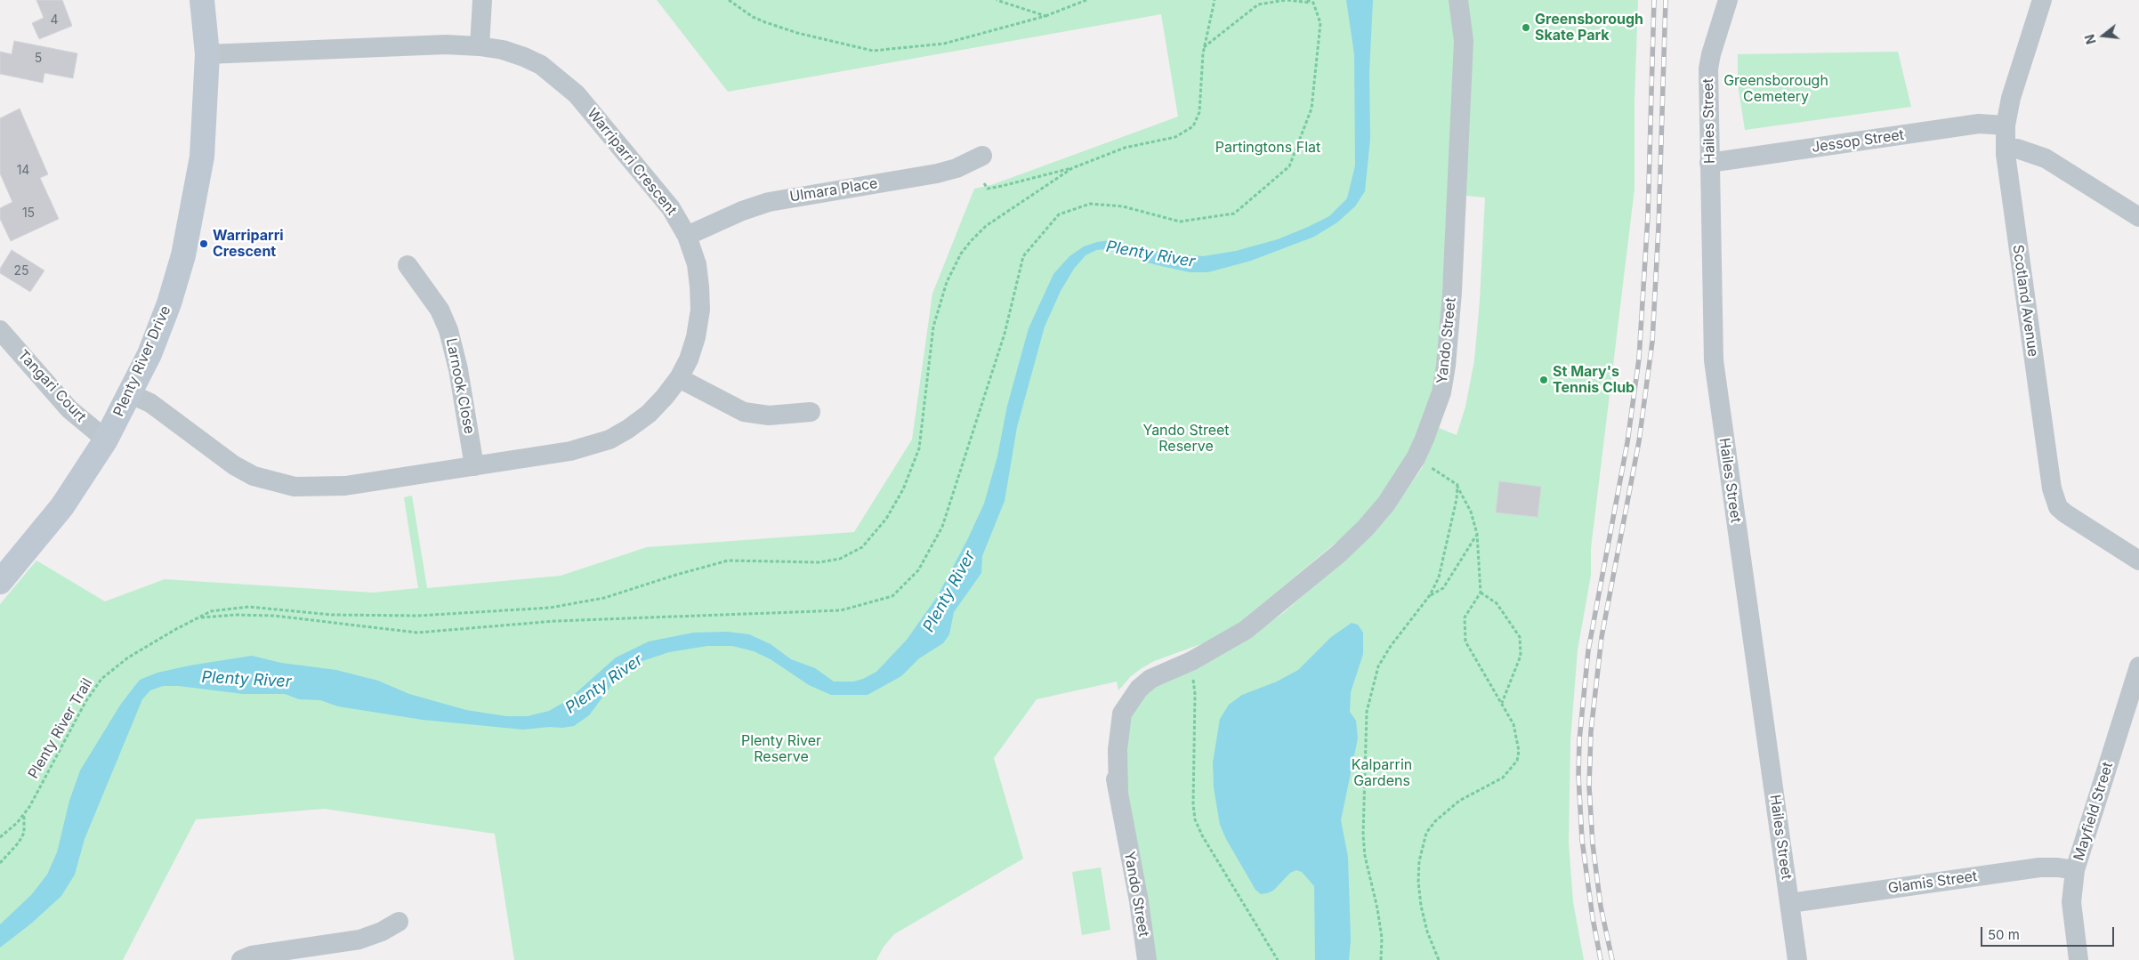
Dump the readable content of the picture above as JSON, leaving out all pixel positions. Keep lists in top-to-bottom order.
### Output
{
  "streets": {
    "street": [
      "Hailes Street",
      "Jessop Street",
      "Warriparri Crescent",
      "Ulmara Place",
      "Scotland Avenue",
      "Yando Street",
      "Plenty River Drive",
      "Tangari Court",
      "Larnook Close",
      "Mayfield Street",
      "Glamis Street"
    ],
    "path": ["Plenty River Trail"]
  },
  "crossings": [
    ["Hailes Street", "Jessop Street"],
    ["Hailes Street", "Glamis Street"],
    ["Jessop Street", "Scotland Avenue"],
    ["Warriparri Crescent", "Ulmara Place"],
    ["Warriparri Crescent", "Plenty River Drive"],
    ["Warriparri Crescent", "Larnook Close"],
    ["Plenty River Drive", "Tangari Court"],
    ["Mayfield Street", "Glamis Street"]
  ],
  "water": ["Plenty River"],
  "parks": [
    "Greensborough Cemetery",
    "Partingtons Flat",
    "Yando Street Reserve",
    "Plenty River Reserve",
    "Kalparrin Gardens"
  ],
  "places": ["Greensborough Skate Park", "Warriparri Crescent", "St Mary's Tennis Club"],
  "house_numbers": [
    "4",
    "5",
    "14",
    "15",
    "25"
  ],
  "scale_bar": "50 m",
  "north": "left"
}
